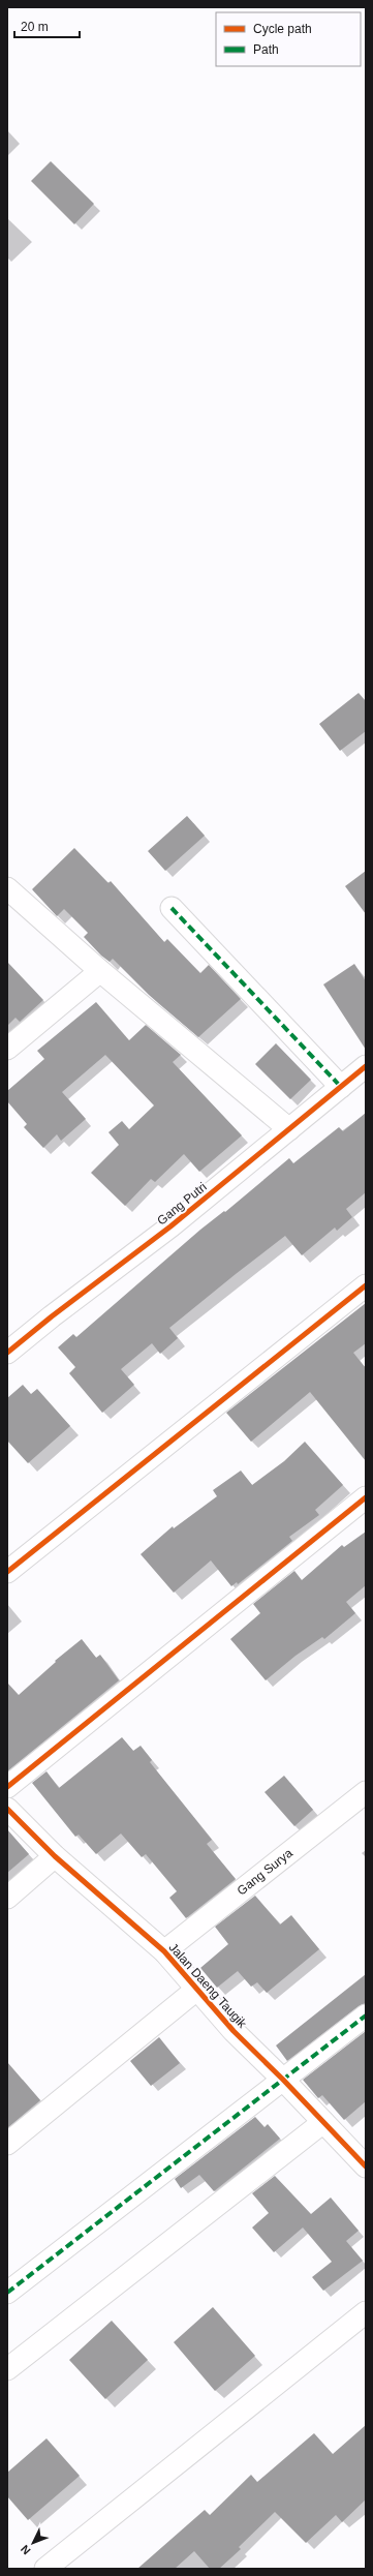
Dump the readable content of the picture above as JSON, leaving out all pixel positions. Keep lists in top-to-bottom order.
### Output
{
  "streets": {
    "street": ["Gang Putri", "Gang Surya", "Jalan Daeng Taugik"]
  },
  "crossings": [
    ["Gang Surya", "Jalan Daeng Taugik"]
  ],
  "legend": ["Cycle path", "Path"],
  "scale_bar": "20 m",
  "north": "bottom left"
}
